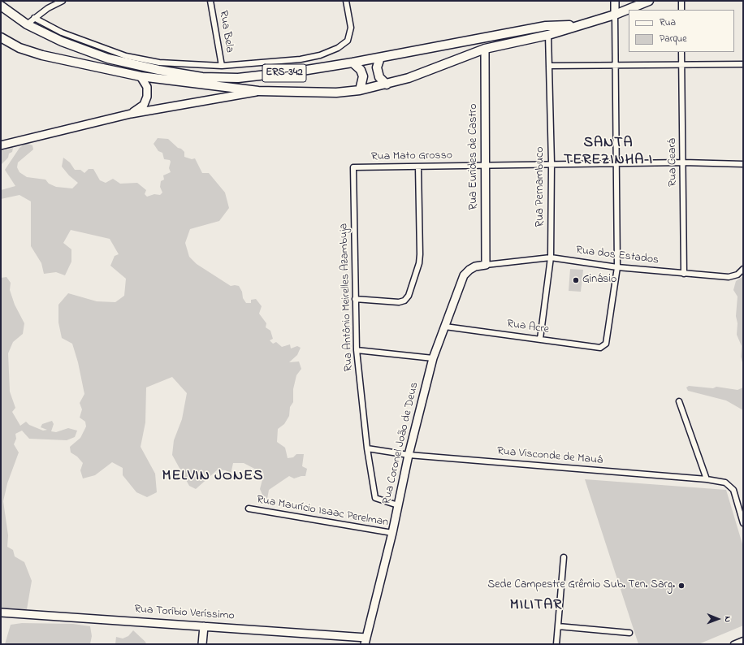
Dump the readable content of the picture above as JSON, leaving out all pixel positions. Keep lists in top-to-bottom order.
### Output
{
  "streets": {
    "main road": ["ERS-342"],
    "street": [
      "Rua Bela",
      "Rua Mato Grosso",
      "Rua Eurides de Castro",
      "Rua Ceará",
      "Rua Pernambuco",
      "Rua dos Estados",
      "Rua Antônio Meirelles Azambuja",
      "Rua Acre",
      "Rua Coronel João de Deus",
      "Rua Visconde de Mauá",
      "Rua Maurício Isaac Perelman",
      "Rua Toríbio Veríssimo"
    ]
  },
  "crossings": [
    ["ERS-342", "Rua Eurides de Castro"],
    ["ERS-342", "Rua Pernambuco"],
    ["Rua Mato Grosso", "Rua Eurides de Castro"],
    ["Rua Mato Grosso", "Rua Ceará"],
    ["Rua Mato Grosso", "Rua Pernambuco"],
    ["Rua Mato Grosso", "Rua Antônio Meirelles Azambuja"],
    ["Rua Eurides de Castro", "Rua dos Estados"],
    ["Rua Eurides de Castro", "Rua Coronel João de Deus"],
    ["Rua Ceará", "Rua dos Estados"],
    ["Rua Pernambuco", "Rua dos Estados"],
    ["Rua Pernambuco", "Rua Acre"],
    ["Rua dos Estados", "Rua Acre"],
    ["Rua dos Estados", "Rua Coronel João de Deus"],
    ["Rua Antônio Meirelles Azambuja", "Rua Coronel João de Deus"],
    ["Rua Antônio Meirelles Azambuja", "Rua Visconde de Mauá"],
    ["Rua Acre", "Rua Coronel João de Deus"],
    ["Rua Coronel João de Deus", "Rua Visconde de Mauá"],
    ["Rua Coronel João de Deus", "Rua Maurício Isaac Perelman"],
    ["Rua Coronel João de Deus", "Rua Toríbio Veríssimo"]
  ],
  "districts": ["SANTA TEREZINHA I", "MELVIN JONES", "MILITAR"],
  "places": ["Ginásio", "Sede Campestre Grêmio Sub. Ten. Sarg."],
  "legend": ["Rua", "Parque"],
  "north": "right"
}
